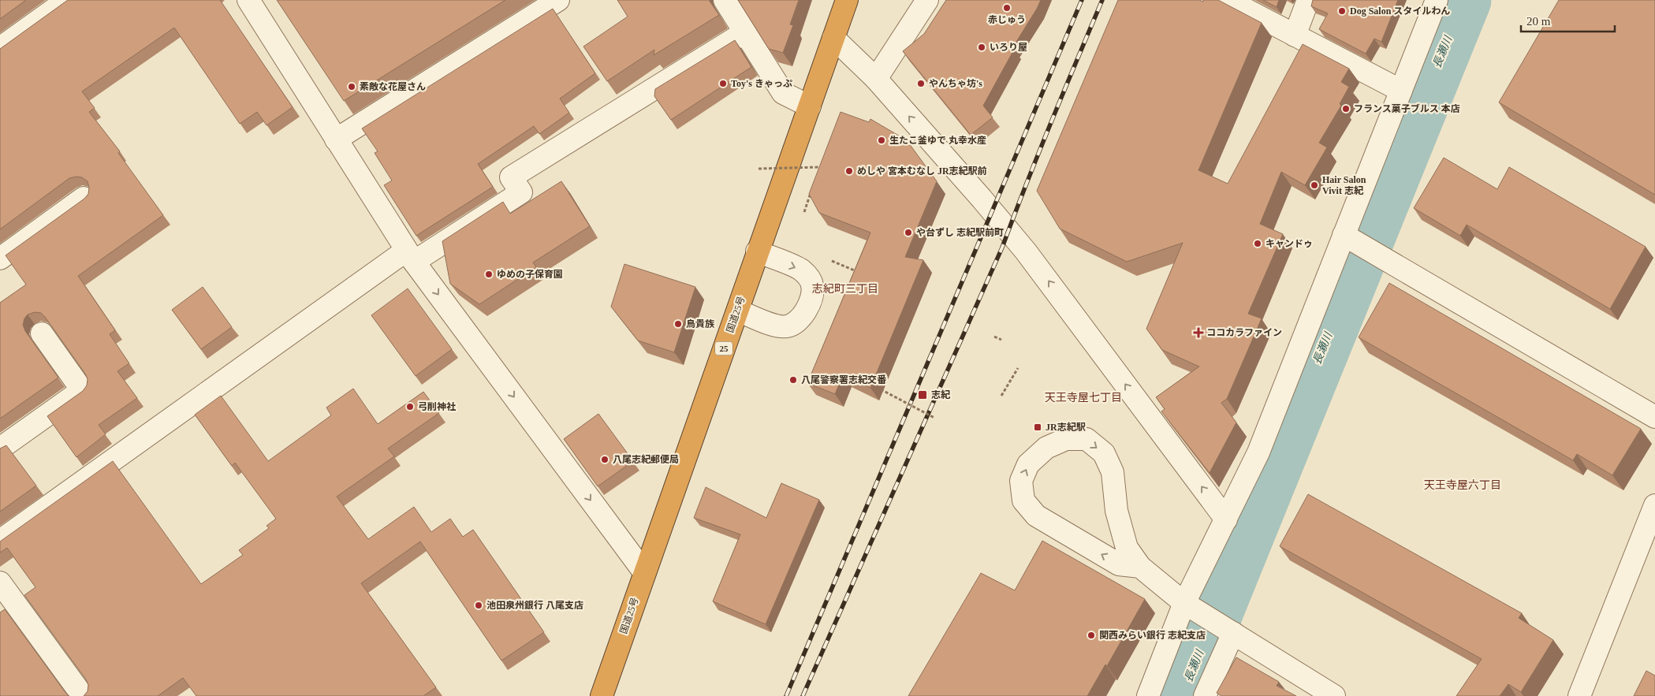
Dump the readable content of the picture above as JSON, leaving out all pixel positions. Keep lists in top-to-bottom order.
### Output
{
  "streets": {
    "highway": ["国道25号", "25"]
  },
  "districts": ["志紀町三丁目", "天王寺屋七丁目", "天王寺屋六丁目"],
  "water": ["長瀬川"],
  "places": {
    "other": [
      "赤じゅう",
      "Dog Salon スタイルわん",
      "いろり屋",
      "Toy's きゃっぷ",
      "やんちゃ坊's",
      "素敵な花屋さん",
      "フランス菓子ブルス 本店",
      "生たこ釜ゆで 丸幸水産",
      "めしや 宮本むなし JR志紀駅前",
      "Hair Salon Vivit 志紀",
      "や台ずし 志紀駅前町",
      "キャンドゥ",
      "ゆめの子保育園",
      "鳥貴族",
      "八尾警察署志紀交番",
      "弓削神社",
      "八尾志紀郵便局",
      "池田泉州銀行 八尾支店",
      "関西みらい銀行 志紀支店"
    ],
    "health": ["ココカラファイン"],
    "transit": ["志紀", "JR志紀駅"]
  },
  "scale_bar": "20 m"
}
